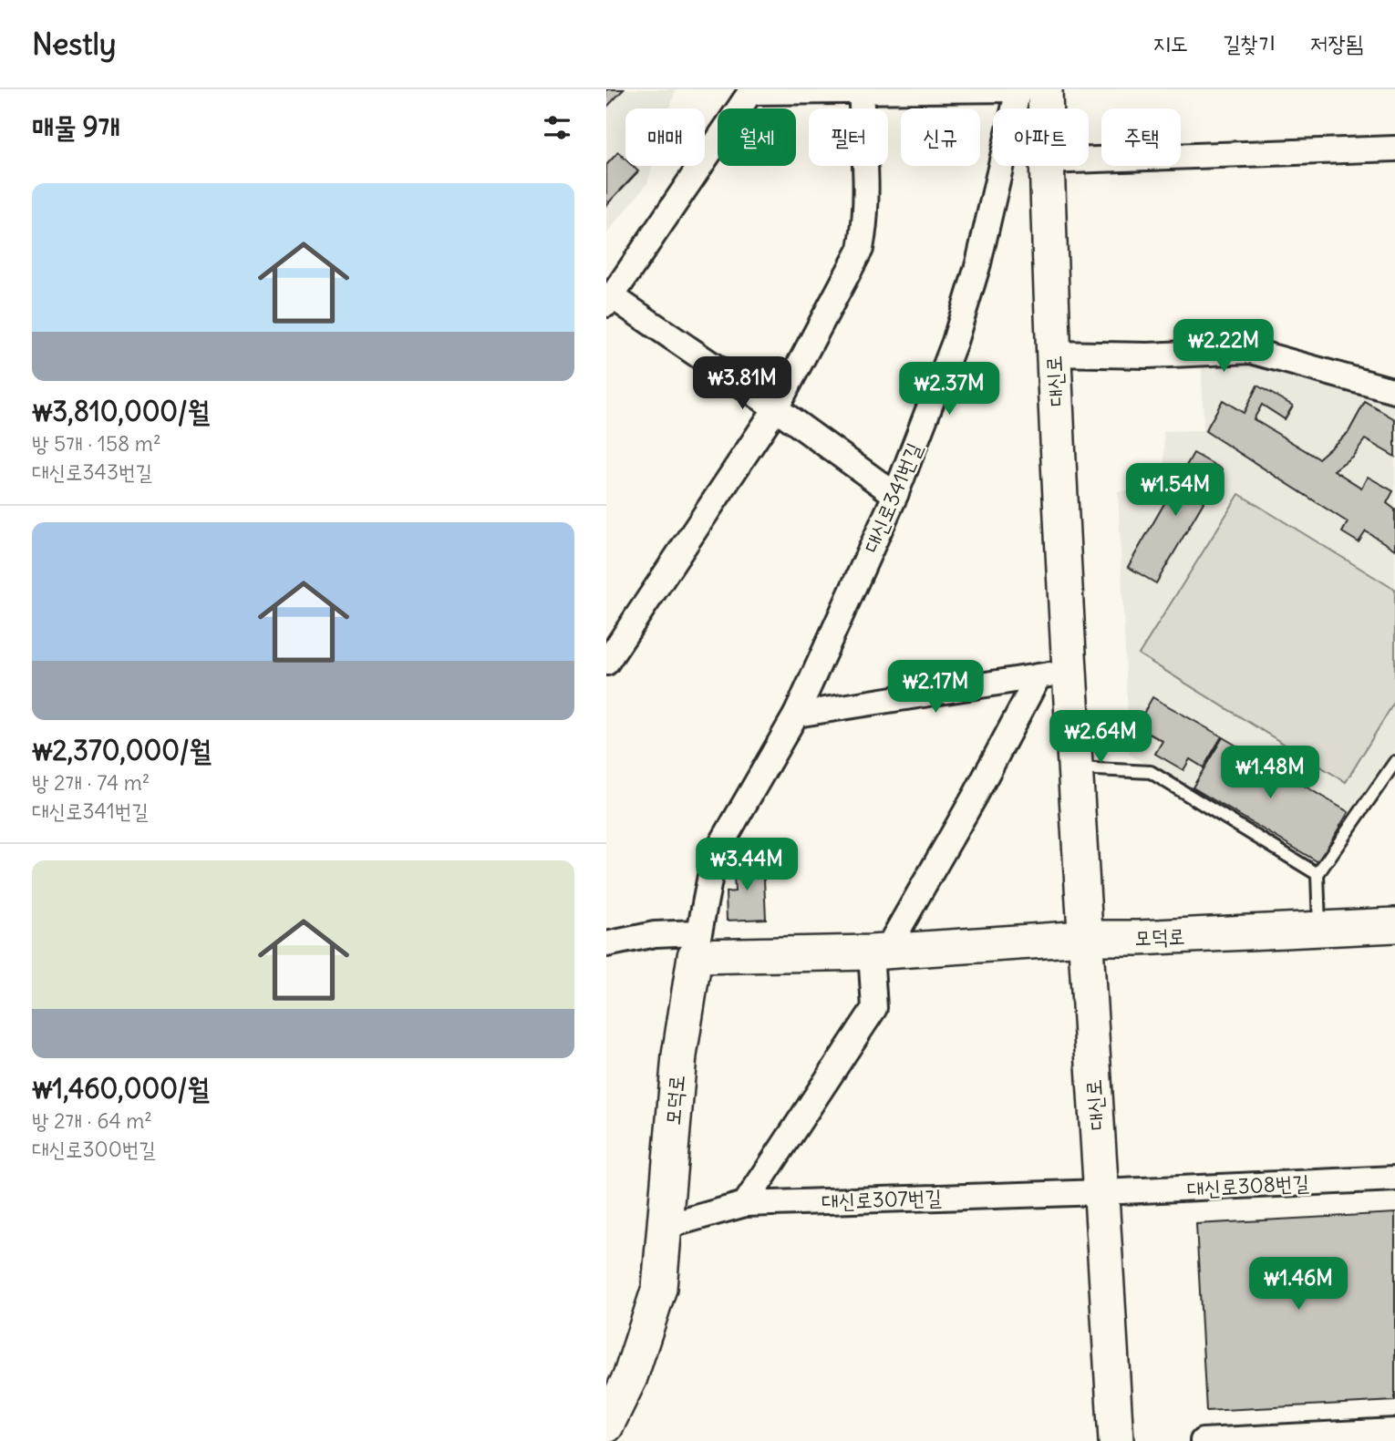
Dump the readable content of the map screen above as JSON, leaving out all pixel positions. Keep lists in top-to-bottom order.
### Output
{
  "streets": {
    "street": [
      "대신로",
      "대신로341번길",
      "모덕로",
      "대신로308번길",
      "대신로307번길"
    ]
  },
  "crossings": [
    ["대신로", "모덕로"],
    ["대신로", "대신로308번길"],
    ["대신로", "대신로307번길"],
    ["대신로341번길", "모덕로"],
    ["모덕로", "대신로307번길"],
    ["대신로308번길", "대신로307번길"]
  ],
  "page": {
    "header": "Nestly",
    "nav": ["지도", "길찾기", "저장됨"],
    "heading": "매물 9개",
    "chip": [
      "매매",
      "월세",
      "필터",
      "신규",
      "아파트",
      "주택"
    ],
    "list": [
      {
        "name": "₩3,810,000/월",
        "note": "방 5개 · 158 m² · 대신로343번길"
      },
      {
        "name": "₩2,370,000/월",
        "note": "방 2개 · 74 m² · 대신로341번길"
      },
      {
        "name": "₩1,460,000/월",
        "note": "방 2개 · 64 m² · 대신로300번길"
      }
    ],
    "price": [
      "₩2.22M",
      "₩3.81M",
      "₩2.37M",
      "₩1.54M",
      "₩2.17M",
      "₩2.64M",
      "₩1.48M",
      "₩3.44M",
      "₩1.46M"
    ]
  }
}
